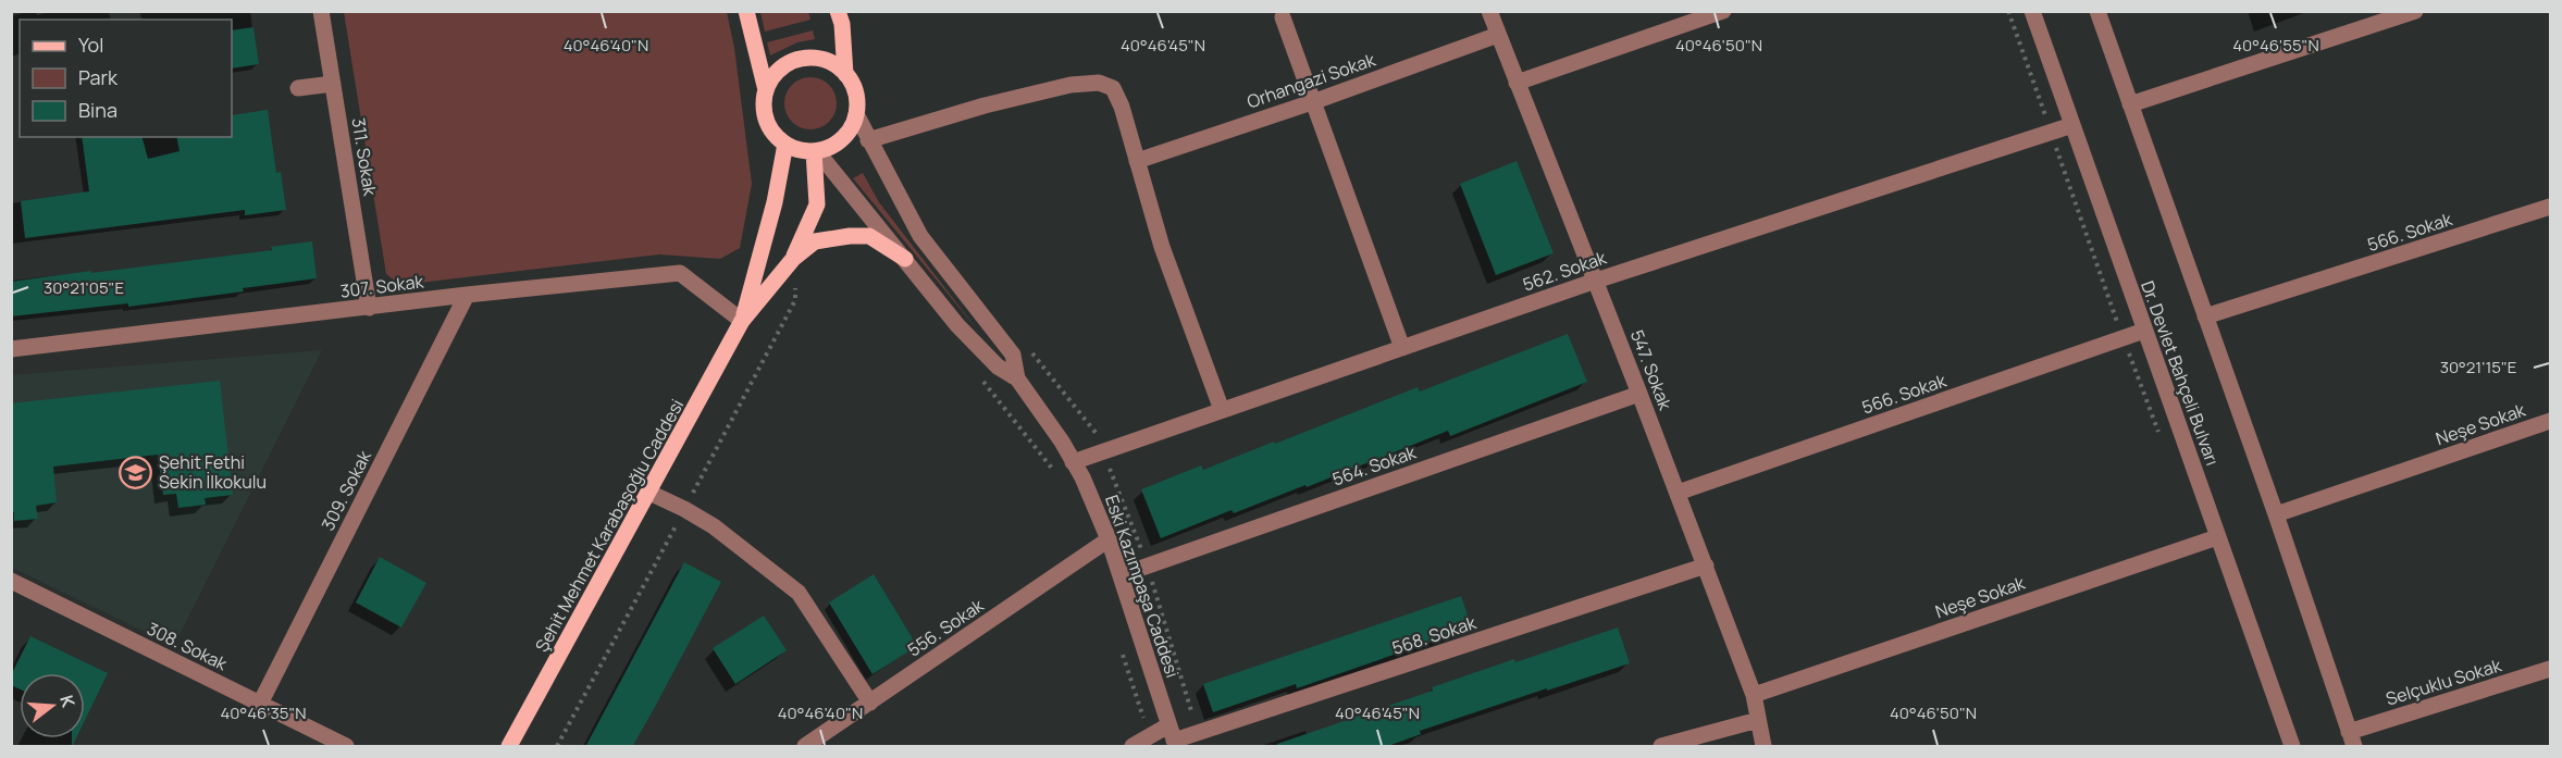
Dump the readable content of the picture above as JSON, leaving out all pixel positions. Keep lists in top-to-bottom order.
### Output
{
  "streets": {
    "main road": ["Şehit Mehmet Karabaşoğlu Caddesi"],
    "street": [
      "Orhangazi Sokak",
      "311. Sokak",
      "566. Sokak",
      "562. Sokak",
      "307. Sokak",
      "547. Sokak",
      "Dr. Devlet Bahçeli Bulvarı",
      "Neşe Sokak",
      "564. Sokak",
      "309. Sokak",
      "Eski Kazımpaşa Caddesi",
      "556. Sokak",
      "568. Sokak",
      "308. Sokak",
      "Selçuklu Sokak"
    ]
  },
  "crossings": [
    ["Orhangazi Sokak", "547. Sokak"],
    ["311. Sokak", "307. Sokak"],
    ["566. Sokak", "547. Sokak"],
    ["566. Sokak", "Dr. Devlet Bahçeli Bulvarı"],
    ["562. Sokak", "547. Sokak"],
    ["562. Sokak", "Dr. Devlet Bahçeli Bulvarı"],
    ["562. Sokak", "Eski Kazımpaşa Caddesi"],
    ["307. Sokak", "309. Sokak"],
    ["307. Sokak", "Şehit Mehmet Karabaşoğlu Caddesi"],
    ["547. Sokak", "Neşe Sokak"],
    ["547. Sokak", "564. Sokak"],
    ["547. Sokak", "568. Sokak"],
    ["Dr. Devlet Bahçeli Bulvarı", "Neşe Sokak"],
    ["564. Sokak", "Eski Kazımpaşa Caddesi"],
    ["309. Sokak", "308. Sokak"],
    ["Şehit Mehmet Karabaşoğlu Caddesi", "Eski Kazımpaşa Caddesi"],
    ["Eski Kazımpaşa Caddesi", "556. Sokak"],
    ["Eski Kazımpaşa Caddesi", "568. Sokak"]
  ],
  "places": {
    "school or university": ["Şehit Fethi Sekin İlkokulu"]
  },
  "legend": ["Yol", "Park", "Bina"],
  "north": "right",
  "coordinates": [
    "40°46'40\"N",
    "40°46'45\"N",
    "40°46'50\"N",
    "40°46'55\"N",
    "30°21'05\"E",
    "30°21'15\"E",
    "40°46'35\"N"
  ]
}
